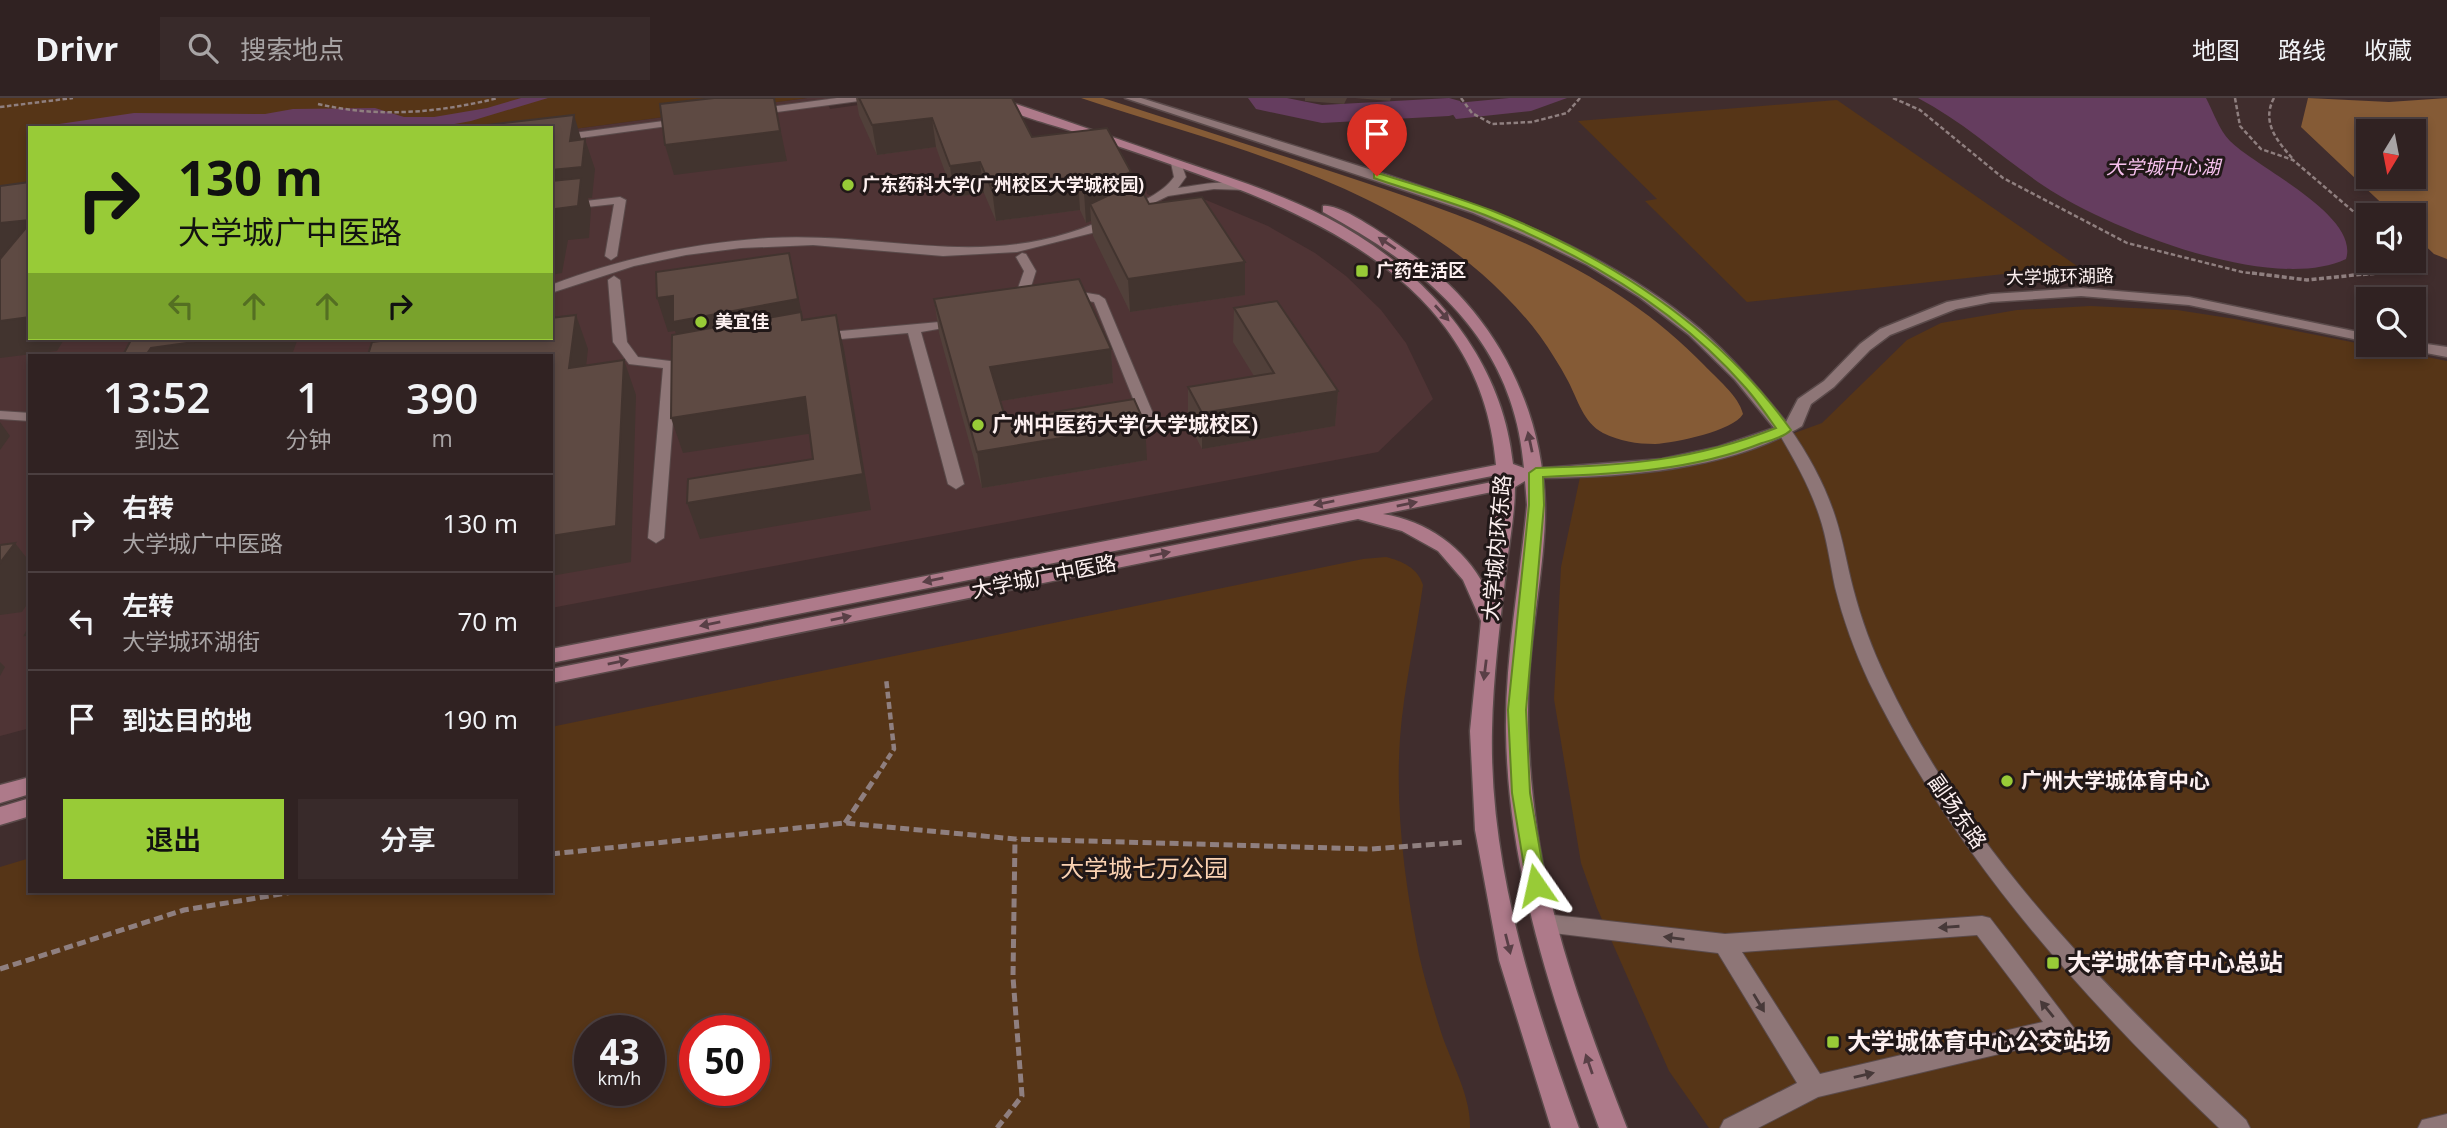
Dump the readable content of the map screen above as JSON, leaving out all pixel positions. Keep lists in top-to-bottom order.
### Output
{
  "streets": {
    "main road": ["大学城内环东路", "大学城广中医路"],
    "street": ["大学城环湖路"],
    "lane": ["副场东路"]
  },
  "crossings": [
    ["大学城环湖路", "大学城广中医路"],
    ["大学城环湖路", "副场东路"],
    ["大学城内环东路", "大学城广中医路"],
    ["大学城广中医路", "副场东路"]
  ],
  "water": ["大学城中心湖"],
  "parks": ["大学城七万公园"],
  "places": {
    "other": [
      "广东药科大学(广州校区大学城校园)",
      "美宜佳",
      "广州中医药大学(大学城校区)",
      "广州大学城体育中心"
    ],
    "transit": ["广药生活区", "大学城体育中心总站", "大学城体育中心公交站场"]
  },
  "north": "bottom",
  "page": {
    "header": "Drivr",
    "search": "搜索地点",
    "nav": ["地图", "路线", "收藏"],
    "turn": ["130 m", "大学城广中医路"],
    "eta": [
      "13:52",
      "到达",
      "1",
      "分钟",
      "390",
      "m"
    ],
    "list": [
      {
        "name": "右转",
        "note": "大学城广中医路",
        "value": "130 m"
      },
      {
        "name": "左转",
        "note": "大学城环湖街",
        "value": "70 m"
      },
      {
        "name": "到达目的地",
        "value": "190 m"
      }
    ],
    "buttons": ["退出", "分享"],
    "speed": "43 km/h",
    "limit": "50"
  }
}
